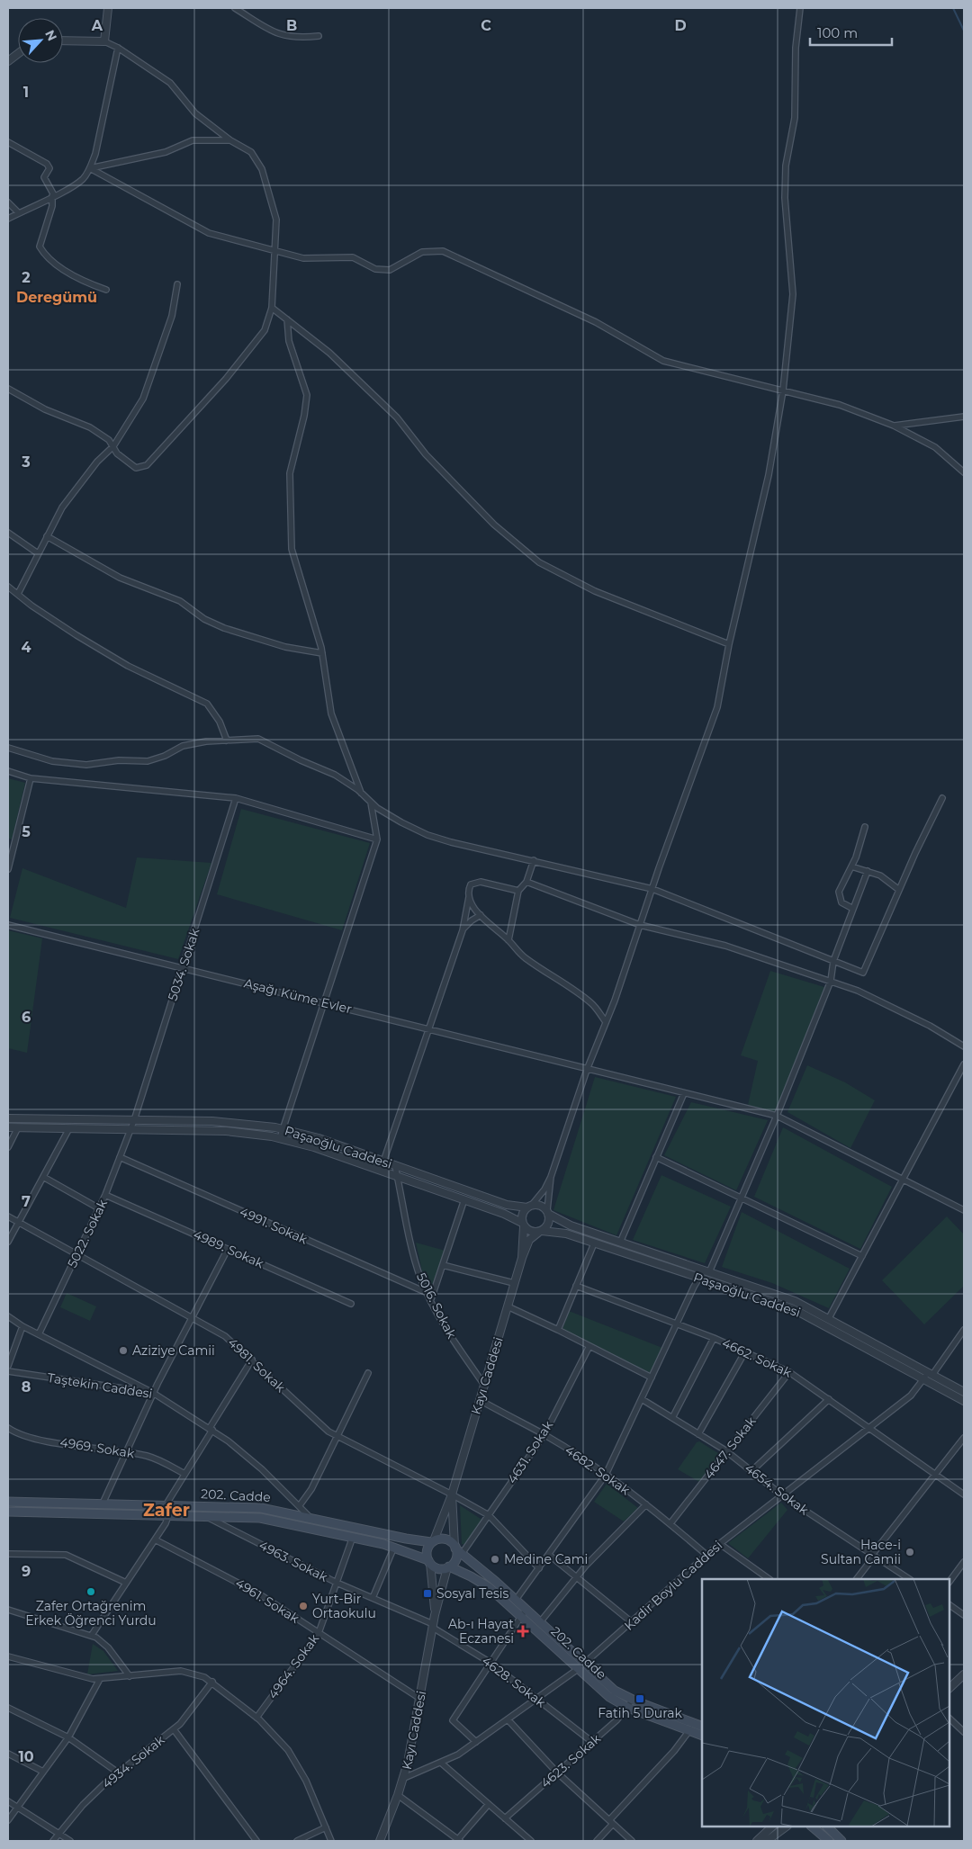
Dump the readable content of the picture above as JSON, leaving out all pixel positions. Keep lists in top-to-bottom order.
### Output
{
  "streets": {
    "main road": ["202. Cadde"],
    "street": [
      "5034. Sokak",
      "Aşağı Küme Evler",
      "Paşaoğlu Caddesi",
      "4991. Sokak",
      "5022. Sokak",
      "4989. Sokak",
      "5016. Sokak",
      "4662. Sokak",
      "4981. Sokak",
      "Kayı Caddesi",
      "Taştekin Caddesi",
      "4969. Sokak",
      "4647. Sokak",
      "4631. Sokak",
      "4682. Sokak",
      "4654. Sokak",
      "4963. Sokak",
      "Kadir Boylu Caddesi",
      "4961. Sokak",
      "4964. Sokak",
      "4628. Sokak",
      "4623. Sokak",
      "4934. Sokak"
    ]
  },
  "crossings": [
    ["5034. Sokak", "Aşağı Küme Evler"],
    ["5034. Sokak", "Paşaoğlu Caddesi"],
    ["5034. Sokak", "5022. Sokak"],
    ["Paşaoğlu Caddesi", "5022. Sokak"],
    ["Paşaoğlu Caddesi", "5016. Sokak"],
    ["Paşaoğlu Caddesi", "Kayı Caddesi"],
    ["Paşaoğlu Caddesi", "Kadir Boylu Caddesi"],
    ["4991. Sokak", "5022. Sokak"],
    ["4991. Sokak", "5016. Sokak"],
    ["5022. Sokak", "4989. Sokak"],
    ["5022. Sokak", "4981. Sokak"],
    ["5016. Sokak", "Kayı Caddesi"],
    ["4662. Sokak", "4647. Sokak"],
    ["4662. Sokak", "Kadir Boylu Caddesi"],
    ["4981. Sokak", "Kayı Caddesi"],
    ["4981. Sokak", "4631. Sokak"],
    ["Kayı Caddesi", "4631. Sokak"],
    ["Kayı Caddesi", "4682. Sokak"],
    ["Kayı Caddesi", "202. Cadde"],
    ["Kayı Caddesi", "4963. Sokak"],
    ["Kayı Caddesi", "Kadir Boylu Caddesi"],
    ["Kayı Caddesi", "4961. Sokak"],
    ["Kayı Caddesi", "4628. Sokak"],
    ["Taştekin Caddesi", "202. Cadde"],
    ["4647. Sokak", "4682. Sokak"],
    ["4647. Sokak", "4654. Sokak"],
    ["4631. Sokak", "4682. Sokak"],
    ["4631. Sokak", "202. Cadde"],
    ["4682. Sokak", "Kadir Boylu Caddesi"],
    ["4654. Sokak", "Kadir Boylu Caddesi"],
    ["202. Cadde", "4963. Sokak"],
    ["202. Cadde", "Kadir Boylu Caddesi"],
    ["202. Cadde", "4964. Sokak"],
    ["202. Cadde", "4623. Sokak"],
    ["4963. Sokak", "4964. Sokak"],
    ["4963. Sokak", "4628. Sokak"],
    ["Kadir Boylu Caddesi", "4628. Sokak"],
    ["4961. Sokak", "4964. Sokak"],
    ["4628. Sokak", "4623. Sokak"]
  ],
  "districts": ["Deregümü", "Zafer"],
  "places": {
    "other": [
      "Aziziye Camii",
      "Hace-i Sultan Camii",
      "Medine Cami",
      "Zafer Ortağrenim Erkek Öğrenci Yurdu",
      "Yurt-Bir Ortaokulu"
    ],
    "transit": ["Sosyal Tesis", "Fatih 5 Durak"],
    "health": ["Ab-ı Hayat Eczanesi"]
  },
  "scale_bar": "100 m",
  "north": "top right",
  "grid": {
    "columns": [
      "A",
      "B",
      "C",
      "D"
    ],
    "rows": [
      "1",
      "2",
      "3",
      "4",
      "5",
      "6",
      "7",
      "8",
      "9",
      "10"
    ]
  }
}
